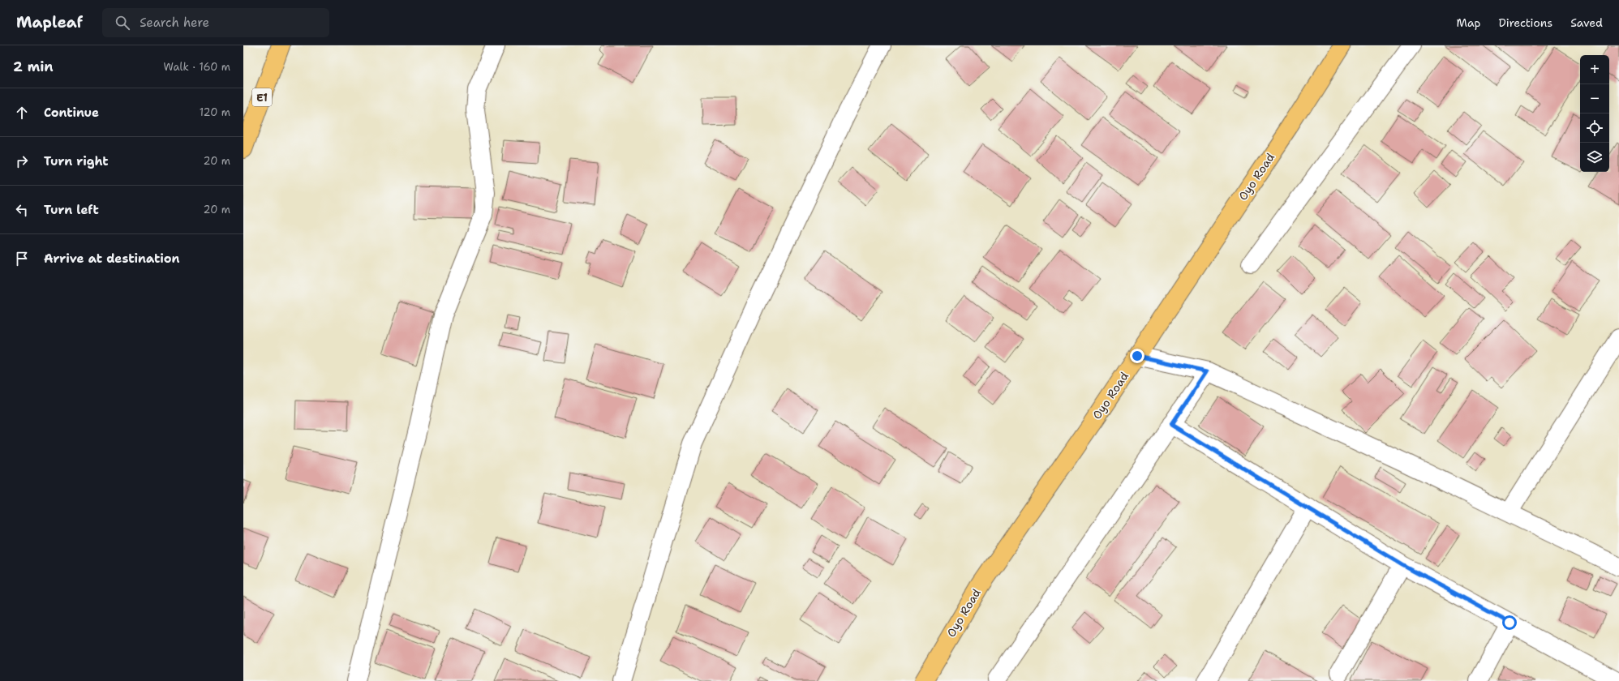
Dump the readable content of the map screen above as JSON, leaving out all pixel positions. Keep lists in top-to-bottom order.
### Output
{
  "streets": {
    "highway": ["E1", "Oyo Road"]
  },
  "page": {
    "header": "Mapleaf",
    "search": "Search here",
    "nav": ["Map", "Directions", "Saved"],
    "heading": ["2 min", "Walk · 160 m"],
    "map_buttons": ["+", "−"],
    "list": [
      ["Continue", "120 m"],
      ["Turn right", "20 m"],
      ["Turn left", "20 m"],
      "Arrive at destination"
    ]
  }
}
